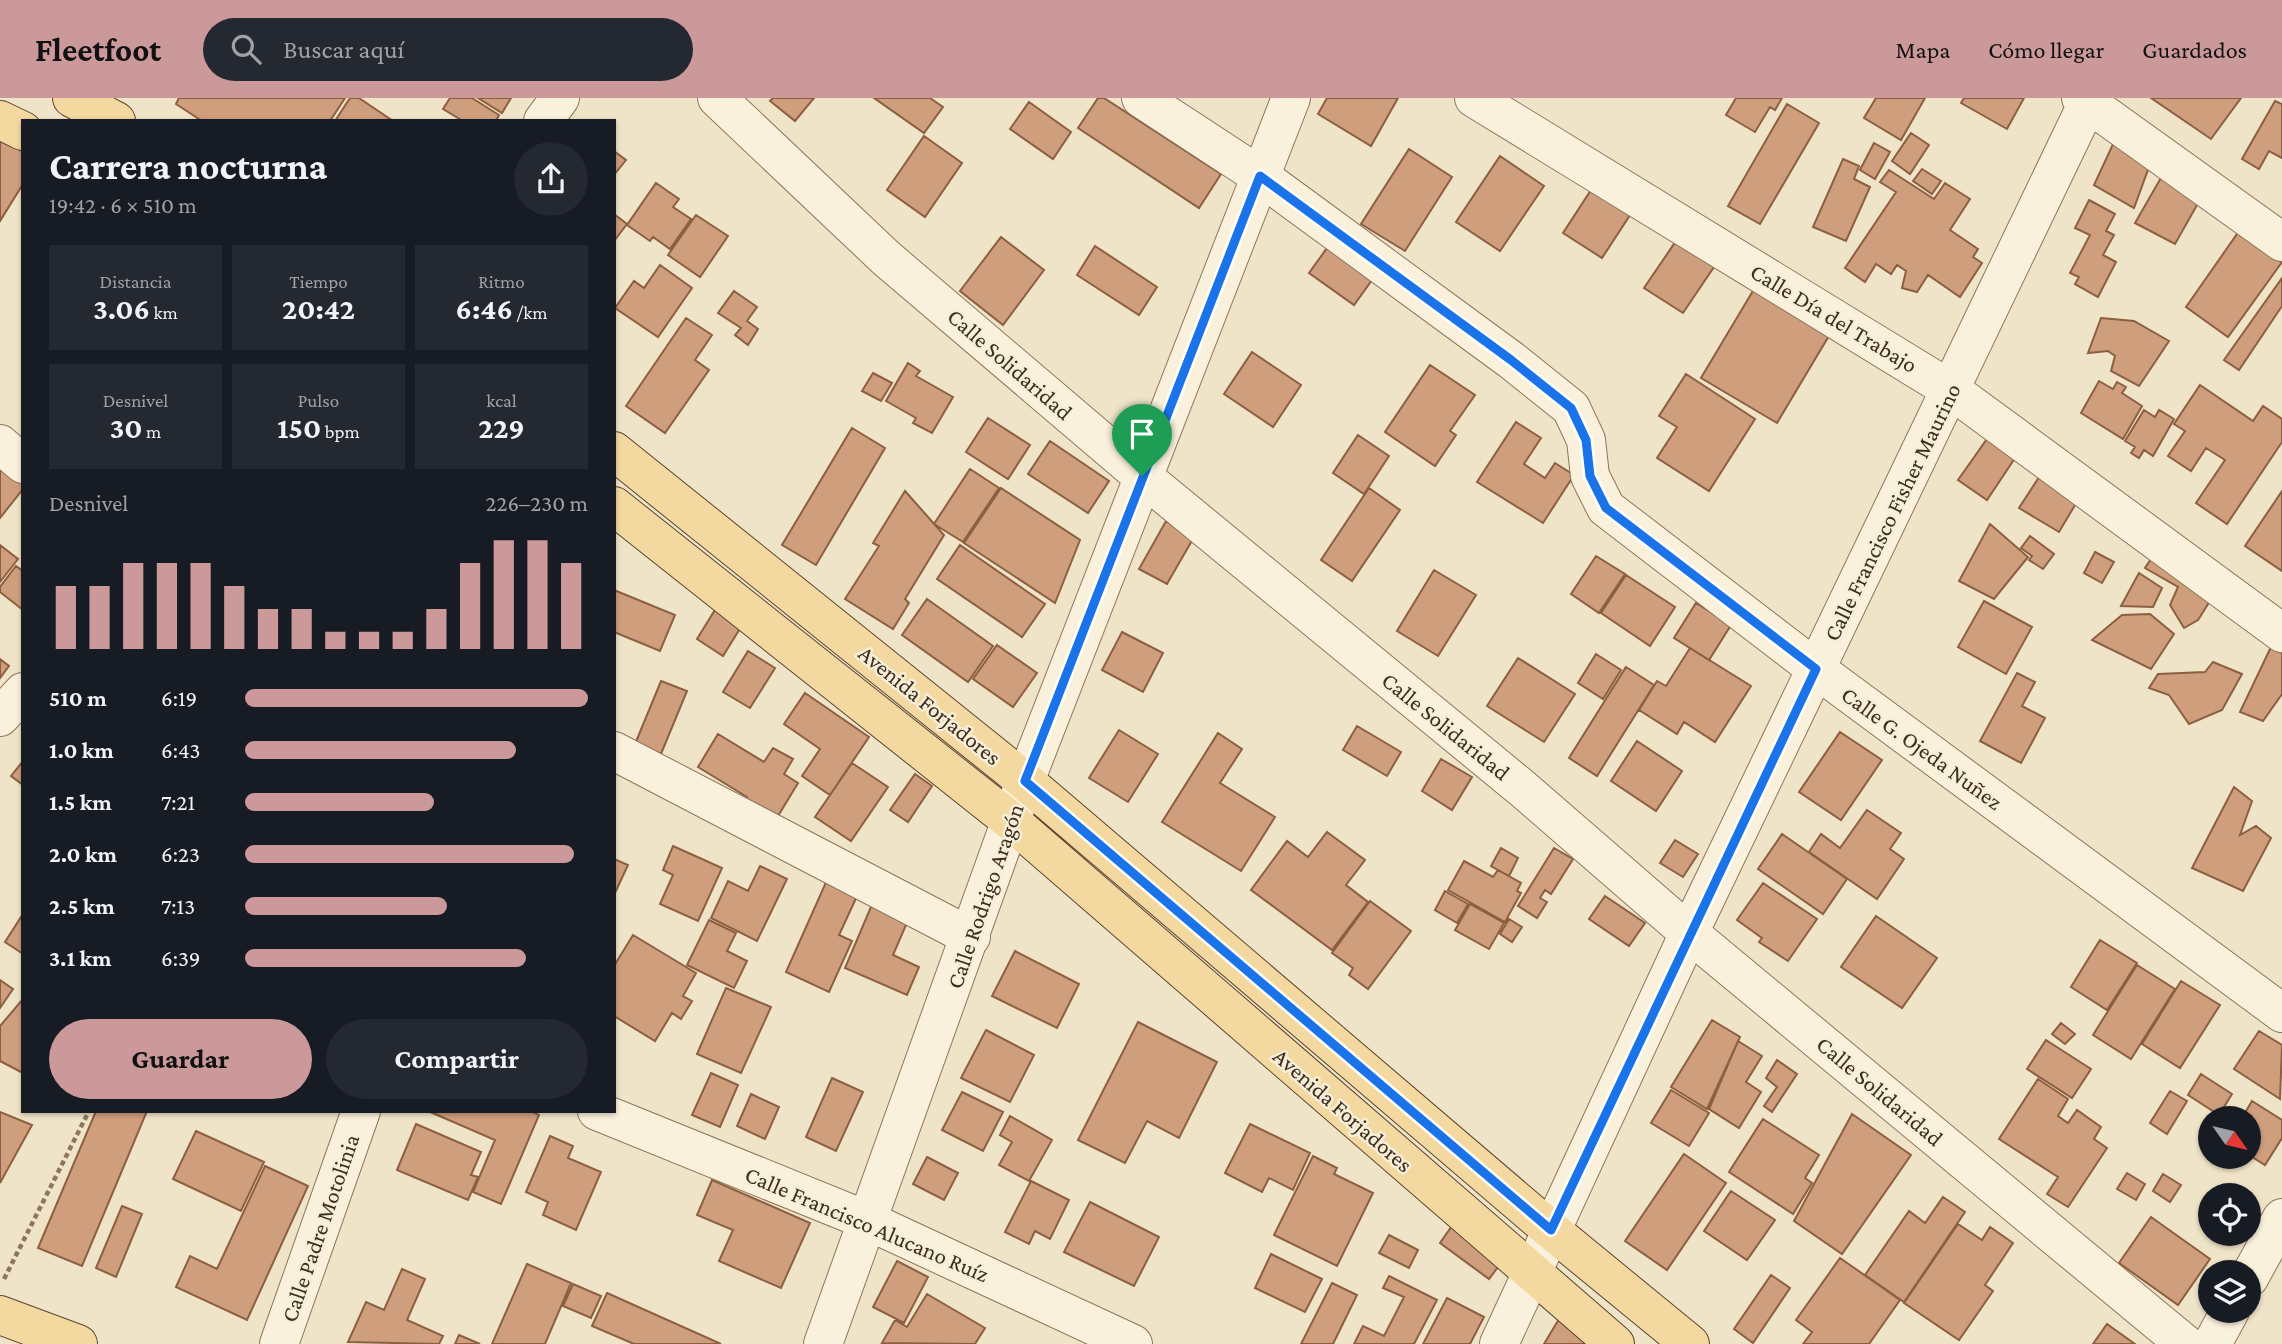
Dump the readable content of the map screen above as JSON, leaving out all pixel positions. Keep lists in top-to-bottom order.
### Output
{
  "streets": {
    "main road": ["Avenida Forjadores"],
    "street": [
      "Calle Día del Trabajo",
      "Calle Solidaridad",
      "Calle Francisco Fisher Maurino",
      "Calle G. Ojeda Nuñez",
      "Calle Rodrigo Aragón",
      "Calle Francisco Alucano Ruíz",
      "Calle Padre Motolinia"
    ]
  },
  "crossings": [
    ["Calle Día del Trabajo", "Calle Francisco Fisher Maurino"],
    ["Calle Solidaridad", "Calle Francisco Fisher Maurino"],
    ["Calle Solidaridad", "Calle Rodrigo Aragón"],
    ["Calle Francisco Fisher Maurino", "Avenida Forjadores"],
    ["Calle Francisco Fisher Maurino", "Calle G. Ojeda Nuñez"],
    ["Avenida Forjadores", "Calle Rodrigo Aragón"],
    ["Calle G. Ojeda Nuñez", "Calle Rodrigo Aragón"],
    ["Calle Rodrigo Aragón", "Calle Francisco Alucano Ruíz"]
  ],
  "north": "bottom right",
  "page": {
    "header": "Fleetfoot",
    "search": "Buscar aquí",
    "nav": ["Mapa", "Cómo llegar", "Guardados"],
    "heading": ["Carrera nocturna", "19:42 · 6 × 510 m"],
    "stats": [
      ["Distancia", "3.06 km"],
      ["Tiempo", "20:42"],
      ["Ritmo", "6:46 /km"],
      ["Desnivel", "30 m"],
      ["Pulso", "150 bpm"],
      ["kcal", "229"]
    ],
    "chart": ["Desnivel", "226–230 m"],
    "list": [
      {
        "name": "510 m",
        "note": "6:19"
      },
      {
        "name": "1.0 km",
        "note": "6:43"
      },
      {
        "name": "1.5 km",
        "note": "7:21"
      },
      {
        "name": "2.0 km",
        "note": "6:23"
      },
      {
        "name": "2.5 km",
        "note": "7:13"
      },
      {
        "name": "3.1 km",
        "note": "6:39"
      }
    ],
    "buttons": ["Guardar", "Compartir"]
  }
}
